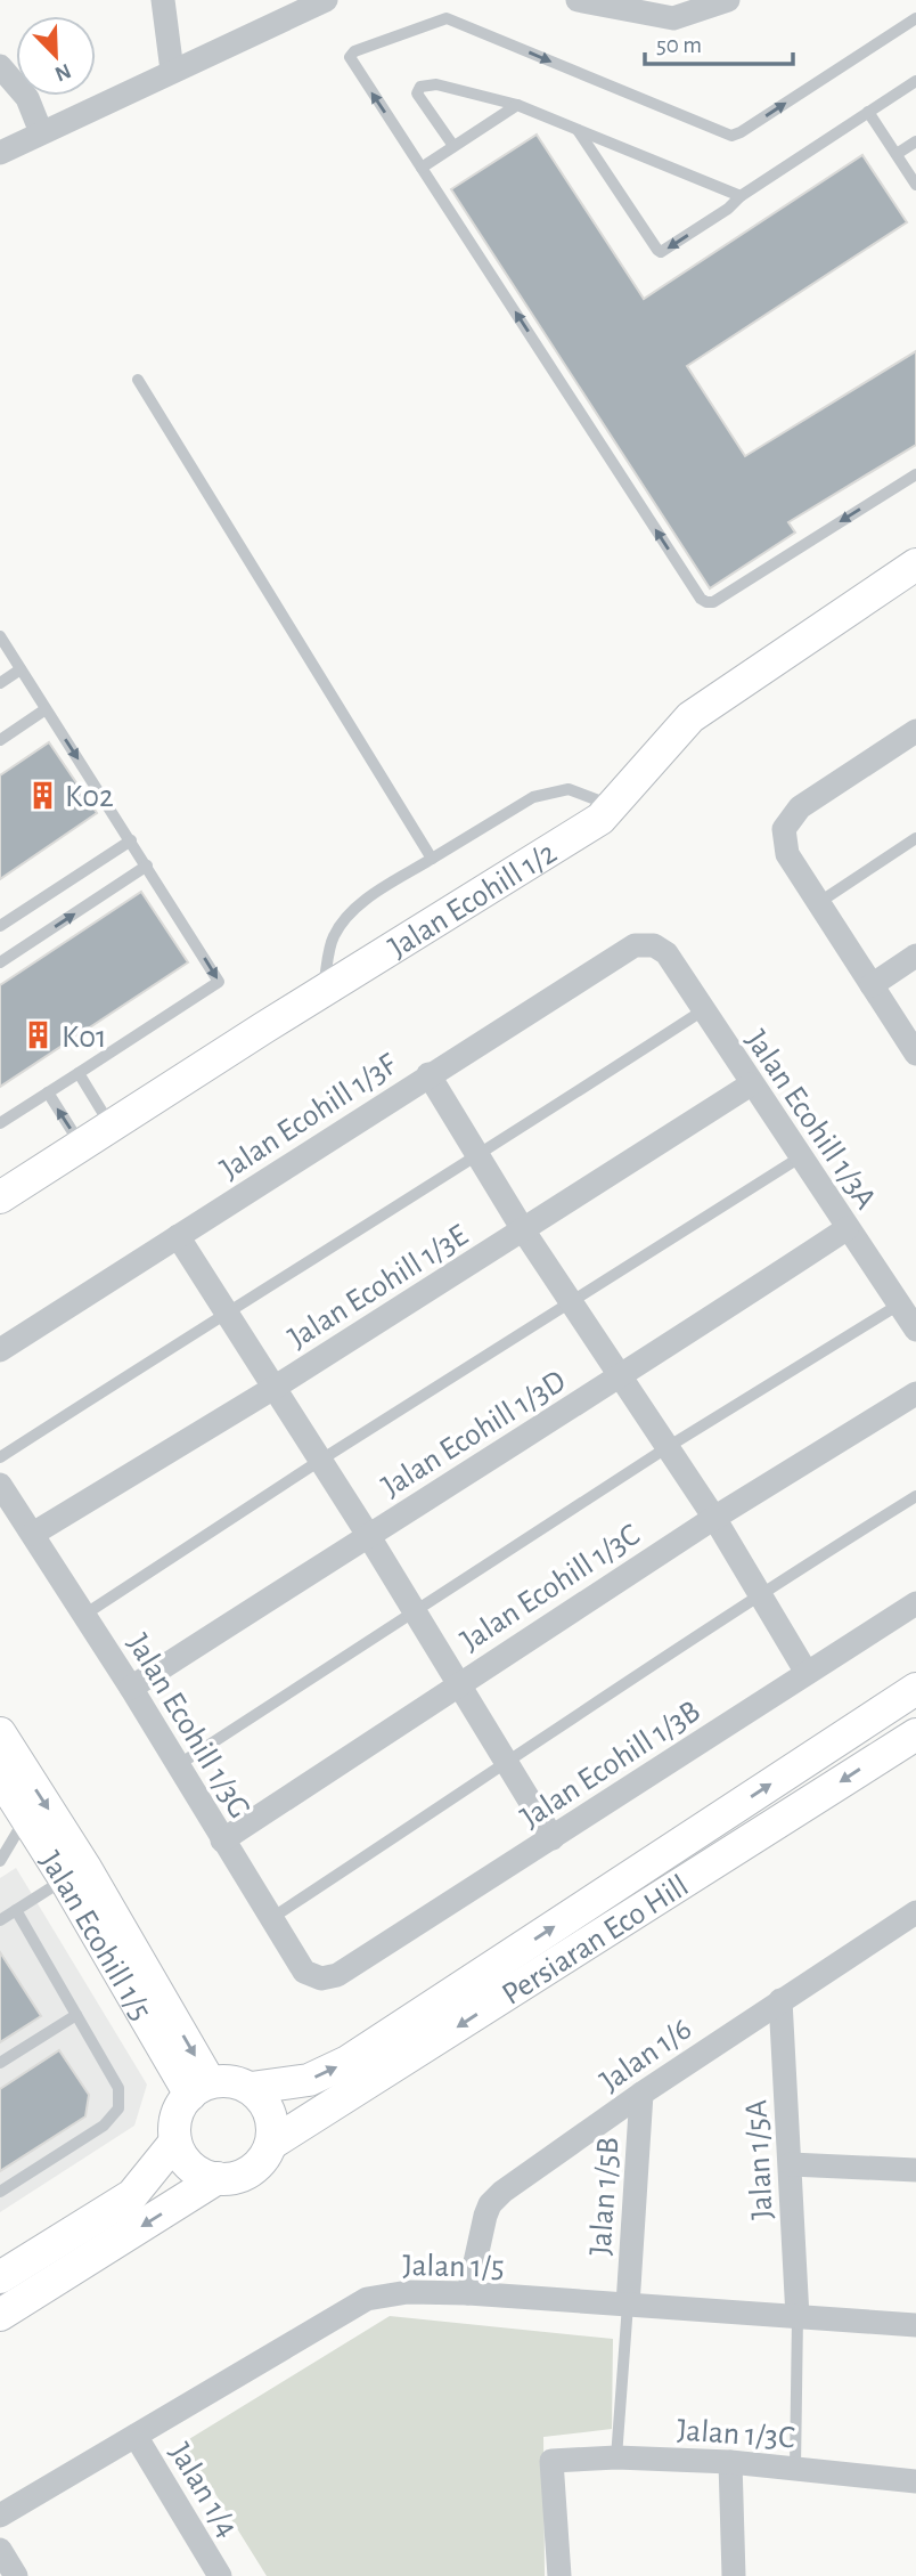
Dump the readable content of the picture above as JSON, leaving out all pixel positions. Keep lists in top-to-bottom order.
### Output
{
  "streets": {
    "street": [
      "Jalan Ecohill 1/2",
      "Jalan Ecohill 1/3F",
      "Jalan Ecohill 1/3A",
      "Jalan Ecohill 1/3E",
      "Jalan Ecohill 1/3D",
      "Jalan Ecohill 1/3C",
      "Jalan Ecohill 1/3G",
      "Jalan Ecohill 1/3B",
      "Jalan Ecohill 1/5",
      "Persiaran Eco Hill",
      "Jalan 1/6",
      "Jalan 1/5A",
      "Jalan 1/5B",
      "Jalan 1/5",
      "Jalan 1/3C",
      "Jalan 1/4"
    ]
  },
  "crossings": [
    ["Jalan Ecohill 1/3F", "Jalan Ecohill 1/3A"],
    ["Jalan Ecohill 1/3A", "Jalan Ecohill 1/3E"],
    ["Jalan Ecohill 1/3A", "Jalan Ecohill 1/3D"],
    ["Jalan Ecohill 1/3E", "Jalan Ecohill 1/3G"],
    ["Jalan Ecohill 1/3D", "Jalan Ecohill 1/3G"],
    ["Jalan Ecohill 1/3C", "Jalan Ecohill 1/3G"],
    ["Jalan Ecohill 1/3G", "Jalan Ecohill 1/3B"],
    ["Jalan Ecohill 1/5", "Persiaran Eco Hill"],
    ["Jalan 1/6", "Jalan 1/5A"],
    ["Jalan 1/6", "Jalan 1/5B"],
    ["Jalan 1/6", "Jalan 1/5"],
    ["Jalan 1/5A", "Jalan 1/5"],
    ["Jalan 1/5B", "Jalan 1/5"],
    ["Jalan 1/5", "Jalan 1/4"]
  ],
  "places": {
    "building": ["K02", "K01"]
  },
  "scale_bar": "50 m",
  "north": "bottom right"
}
